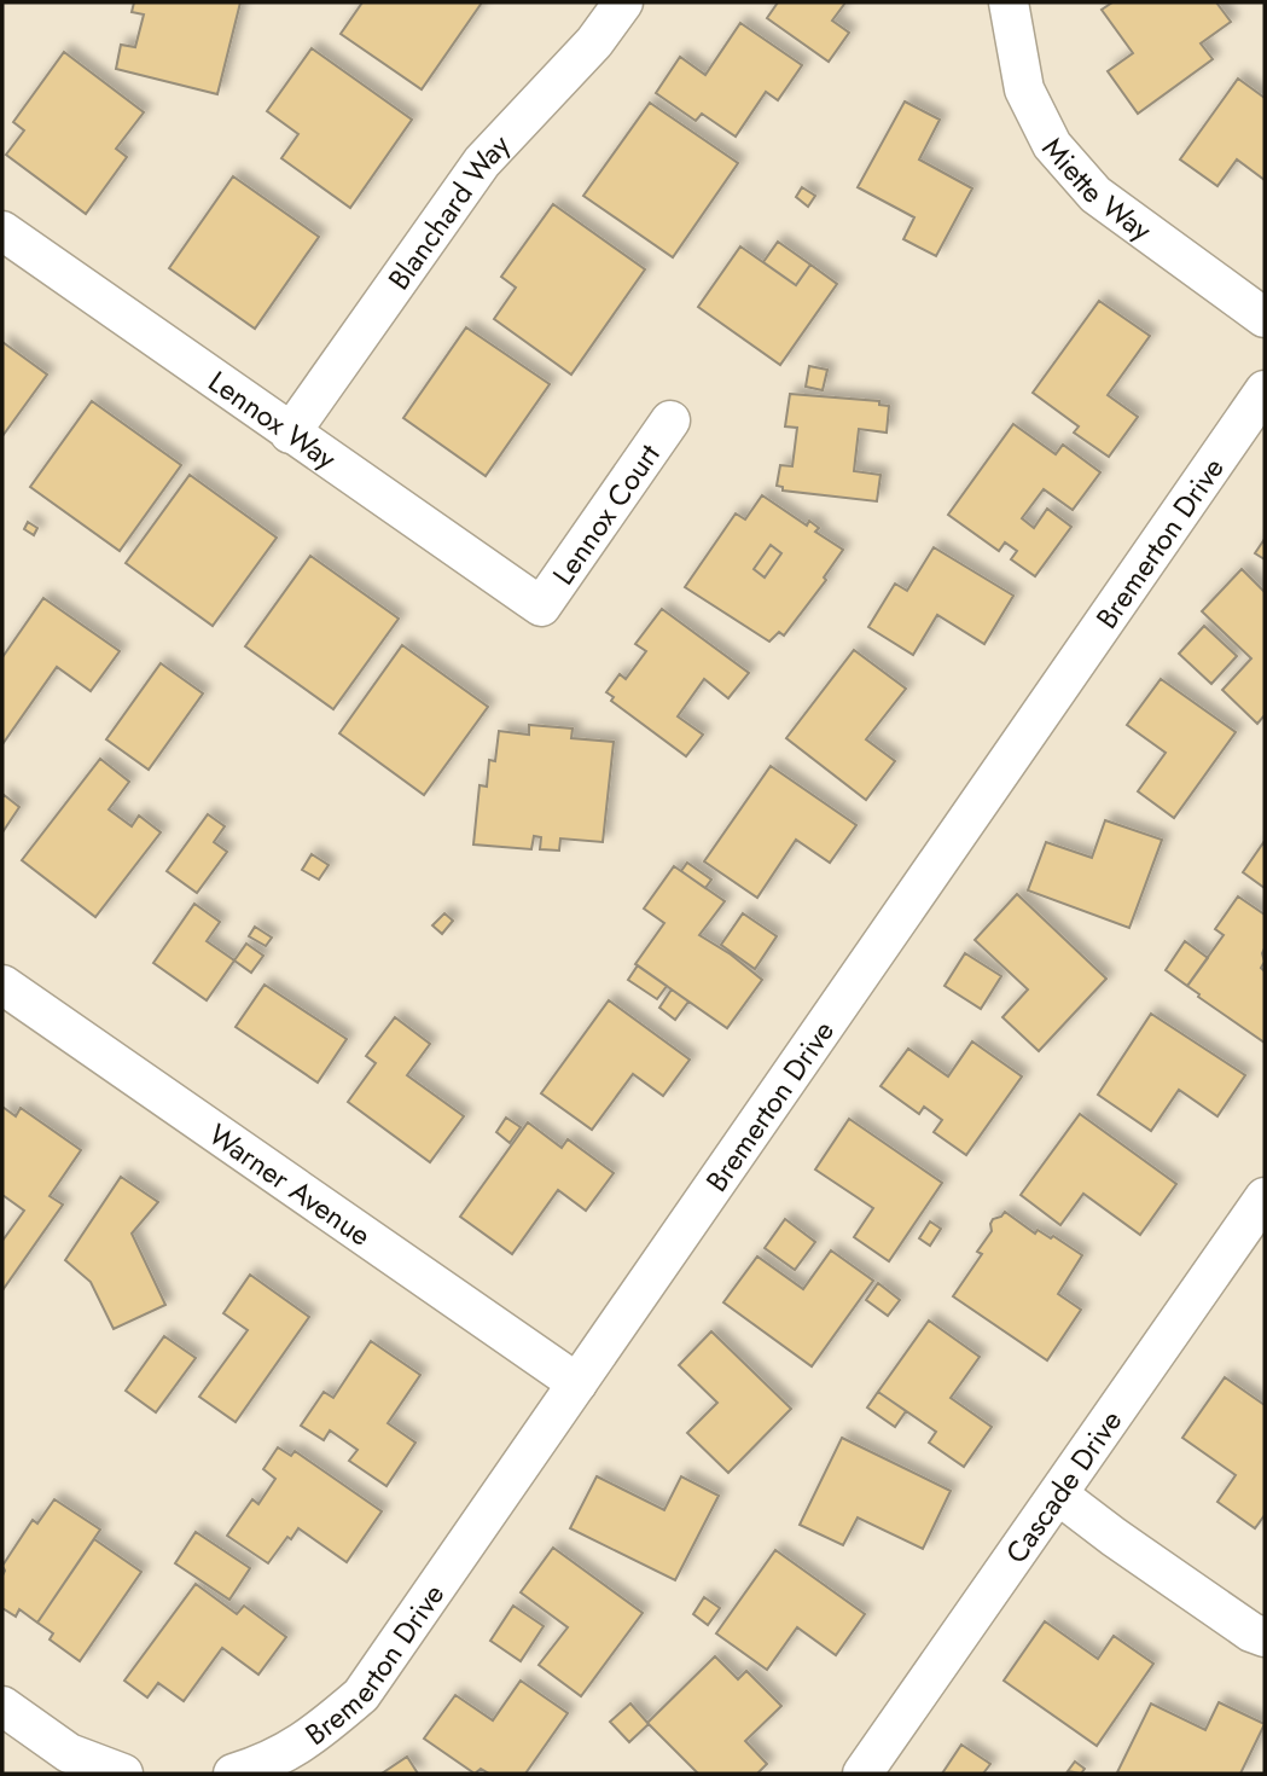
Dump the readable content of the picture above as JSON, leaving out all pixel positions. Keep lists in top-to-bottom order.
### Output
{
  "streets": {
    "street": [
      "Miette Way",
      "Blanchard Way",
      "Lennox Way",
      "Lennox Court",
      "Bremerton Drive",
      "Warner Avenue",
      "Cascade Drive"
    ]
  },
  "crossings": [
    ["Blanchard Way", "Lennox Way"],
    ["Lennox Way", "Lennox Court"],
    ["Bremerton Drive", "Warner Avenue"]
  ]
}
